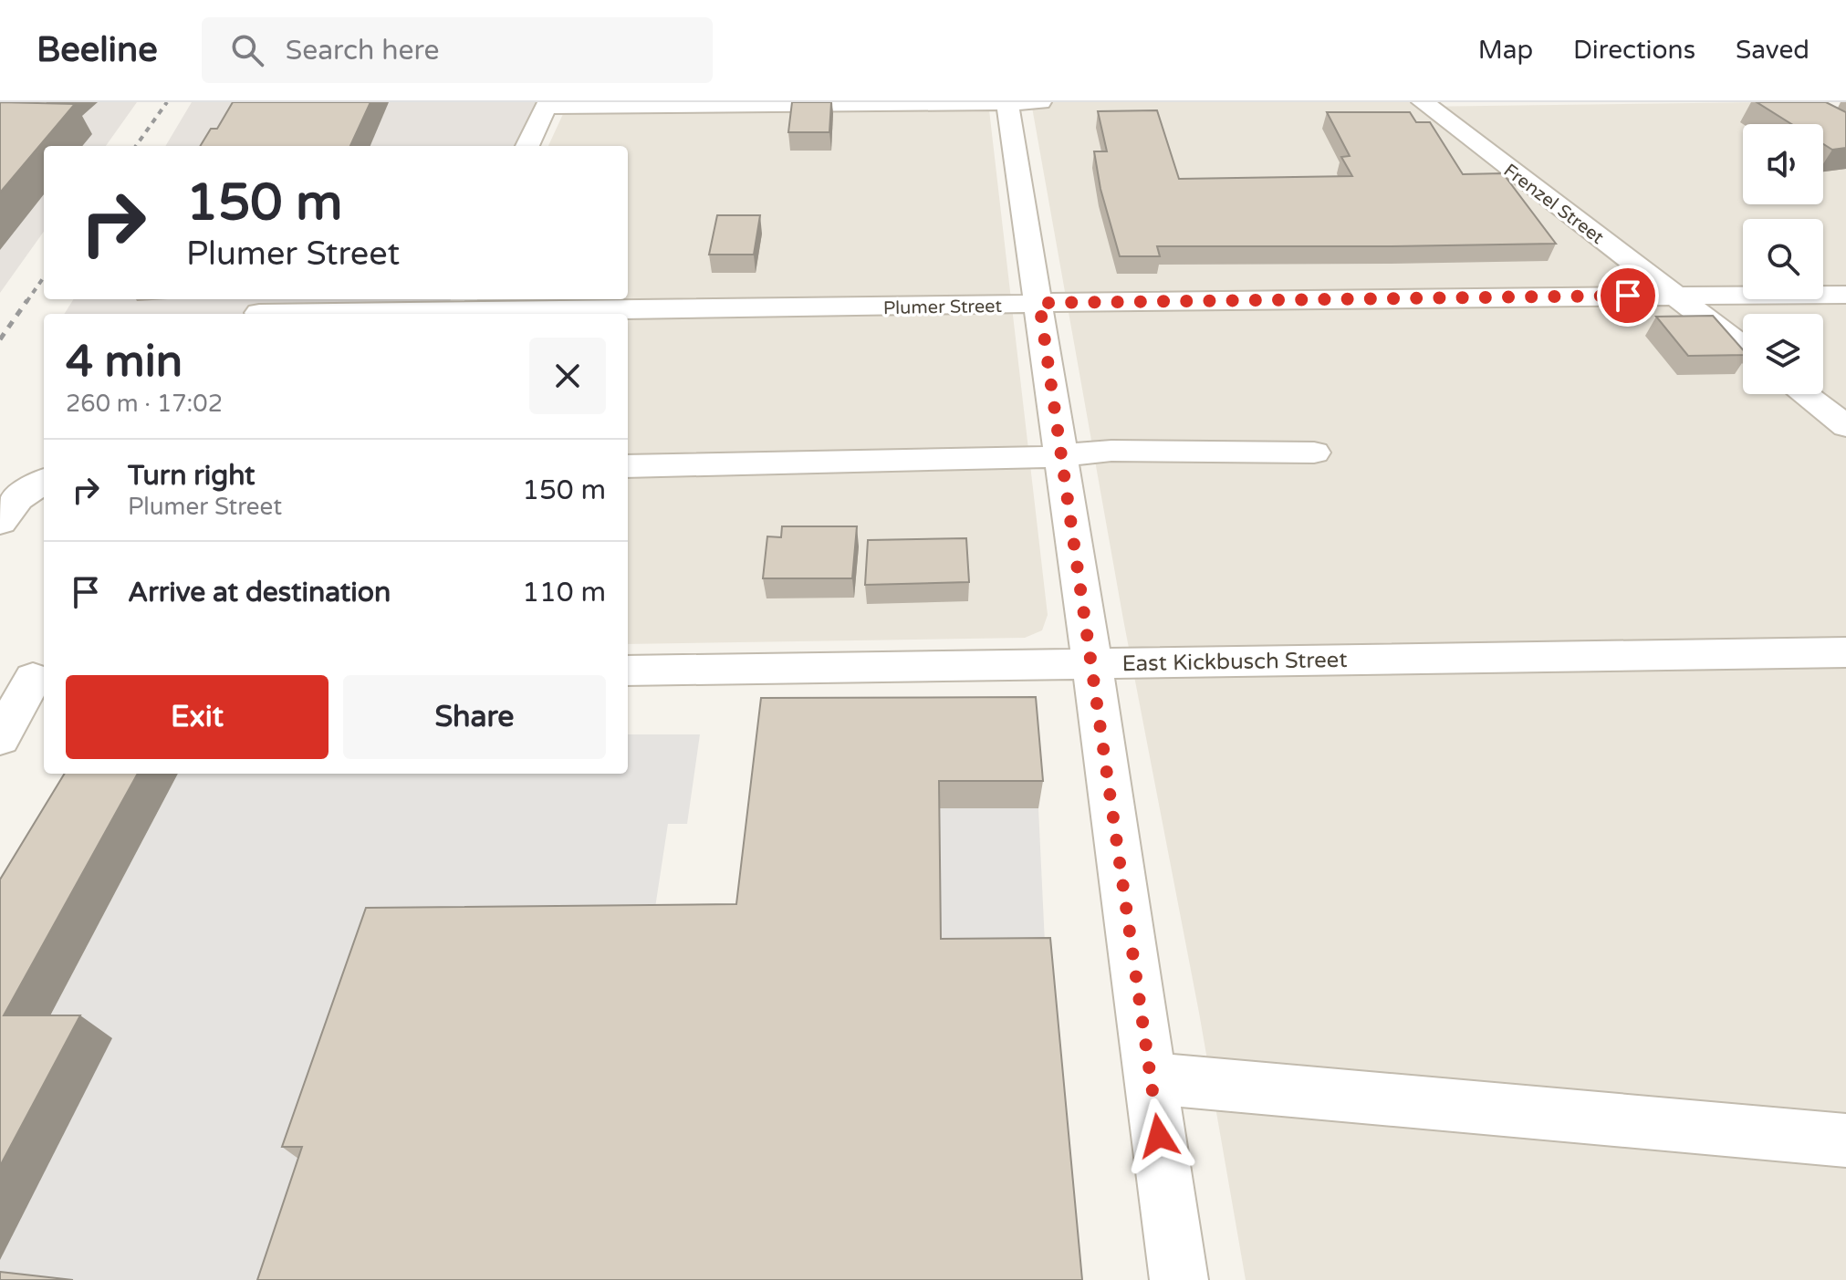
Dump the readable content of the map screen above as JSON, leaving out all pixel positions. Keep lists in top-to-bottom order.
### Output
{
  "streets": {
    "street": ["Frenzel Street", "Plumer Street", "East Kickbusch Street"]
  },
  "crossings": [
    ["Frenzel Street", "Plumer Street"]
  ],
  "page": {
    "header": "Beeline",
    "search": "Search here",
    "nav": ["Map", "Directions", "Saved"],
    "turn": ["150 m", "Plumer Street"],
    "heading": ["4 min", "260 m · 17:02"],
    "list": [
      {
        "name": "Turn right",
        "note": "Plumer Street",
        "value": "150 m"
      },
      {
        "name": "Arrive at destination",
        "value": "110 m"
      }
    ],
    "buttons": ["Exit", "Share"]
  }
}
